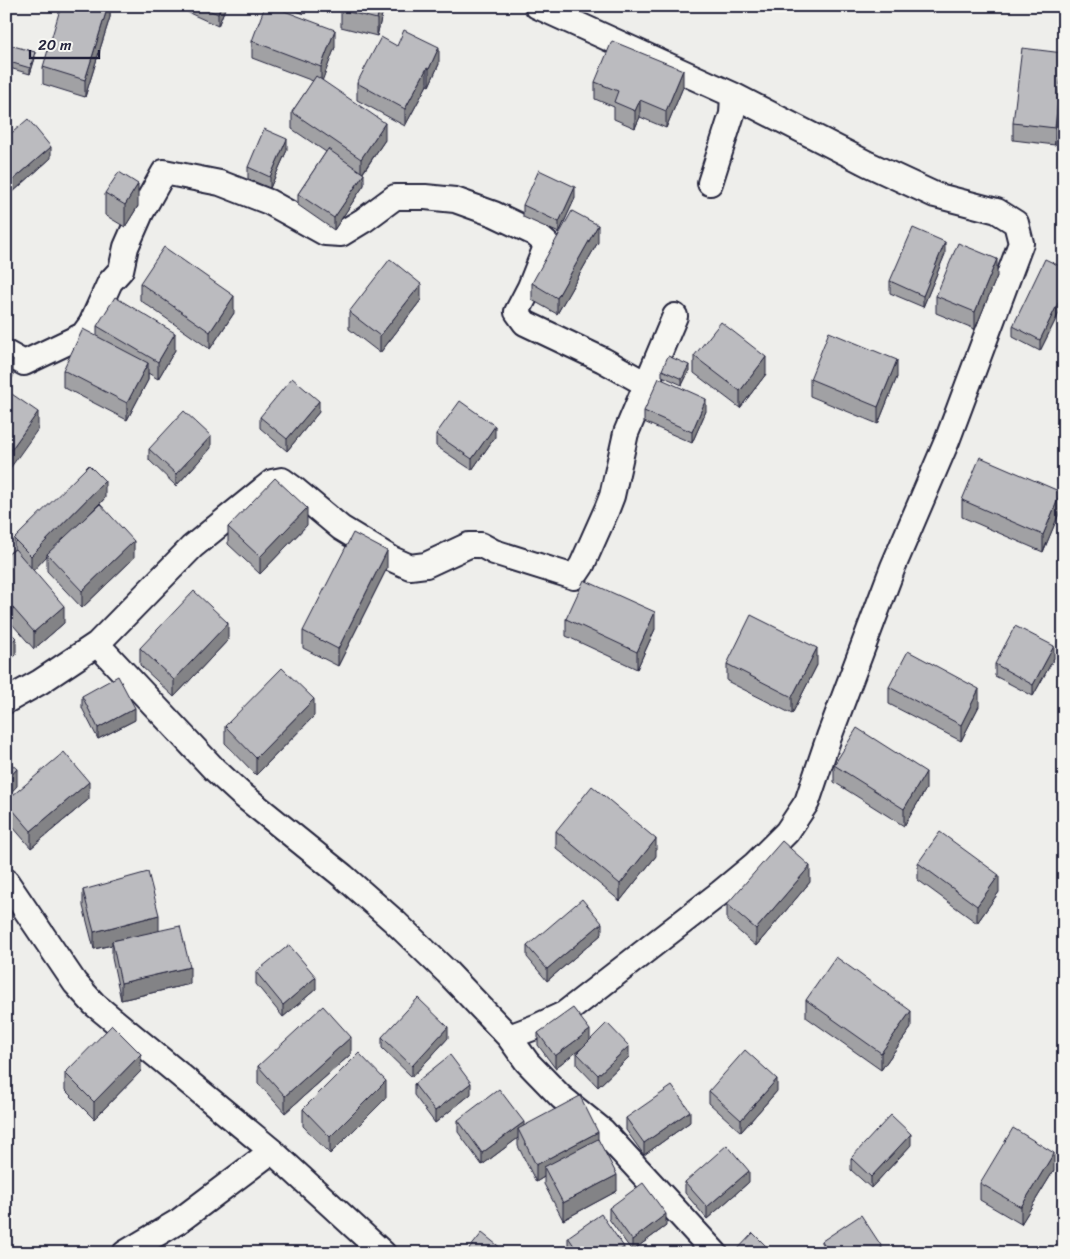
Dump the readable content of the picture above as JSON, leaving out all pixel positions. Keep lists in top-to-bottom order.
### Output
{
  "scale_bar": "20 m"
}
